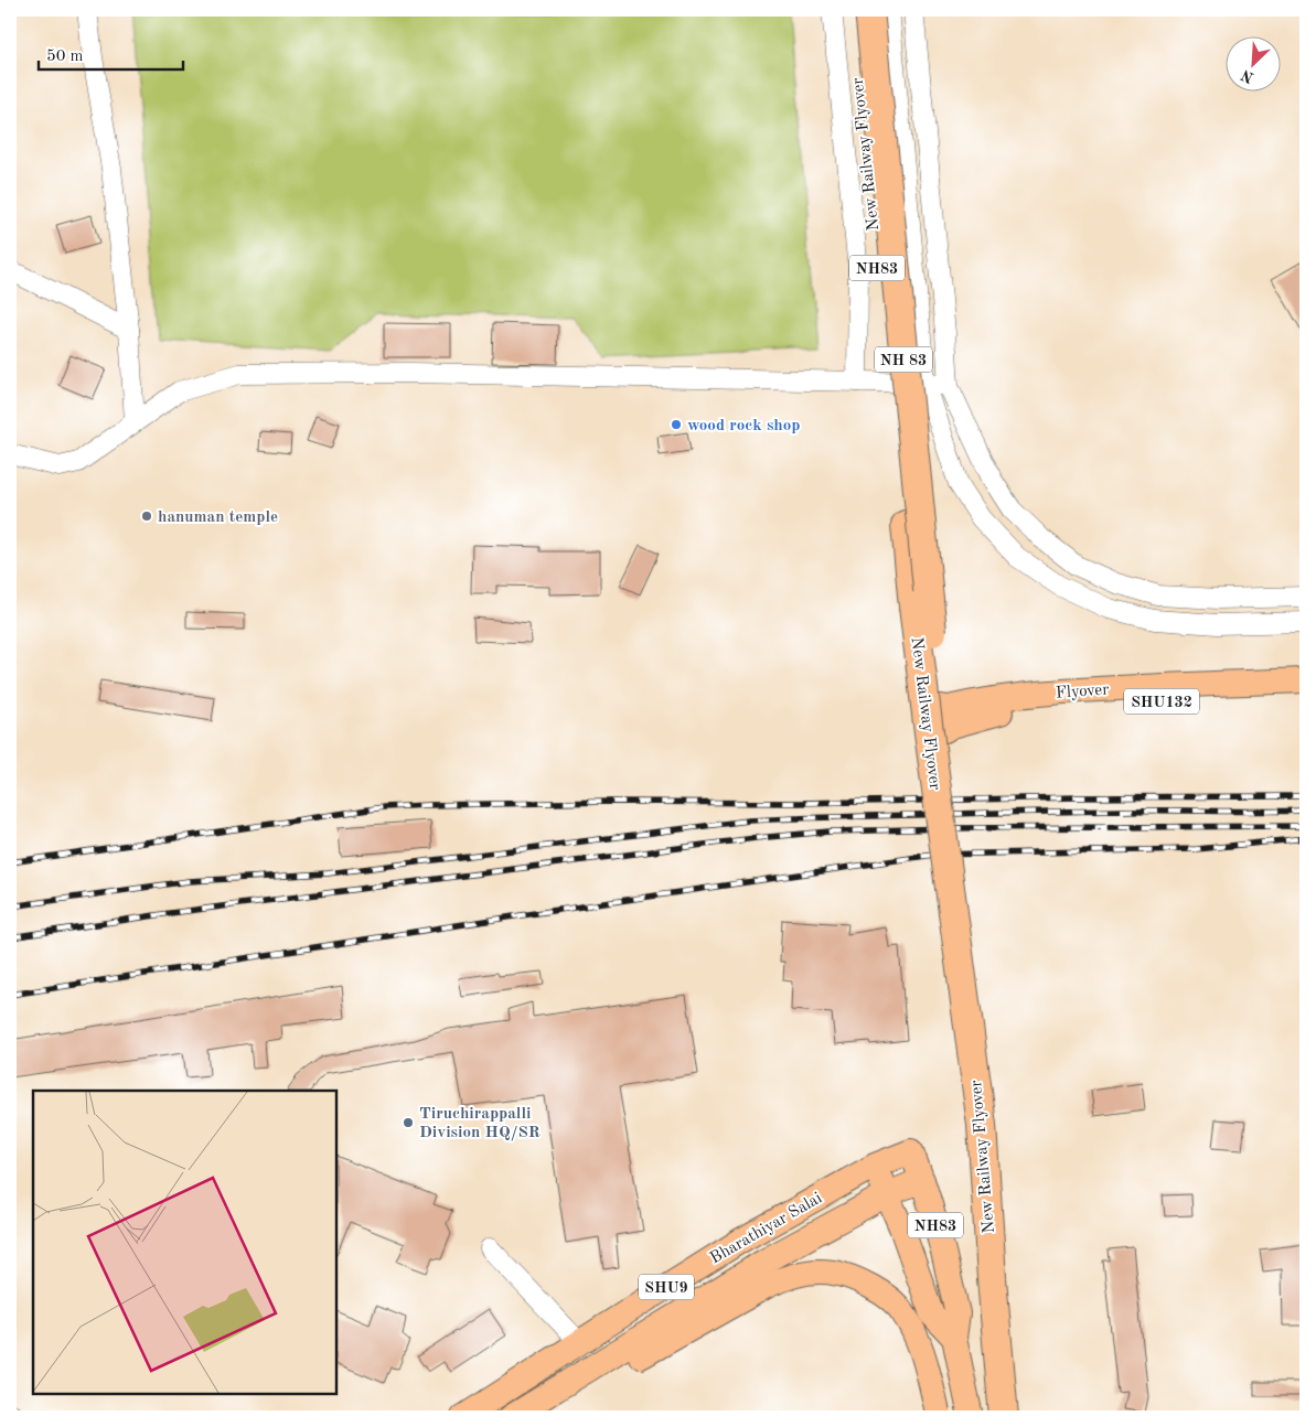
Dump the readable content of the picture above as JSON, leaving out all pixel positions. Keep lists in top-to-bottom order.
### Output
{
  "streets": {
    "highway": ["New Railway Flyover", "NH83", "NH 83"],
    "main road": [
      "Flyover",
      "SHU132",
      "Bharathiyar Salai",
      "SHU9"
    ]
  },
  "crossings": [
    ["New Railway Flyover", "Flyover"],
    ["NH83", "Bharathiyar Salai"]
  ],
  "places": ["wood rock shop", "hanuman temple", "Tiruchirappalli Division HQ/SR"],
  "scale_bar": "50 m",
  "north": "bottom left"
}
